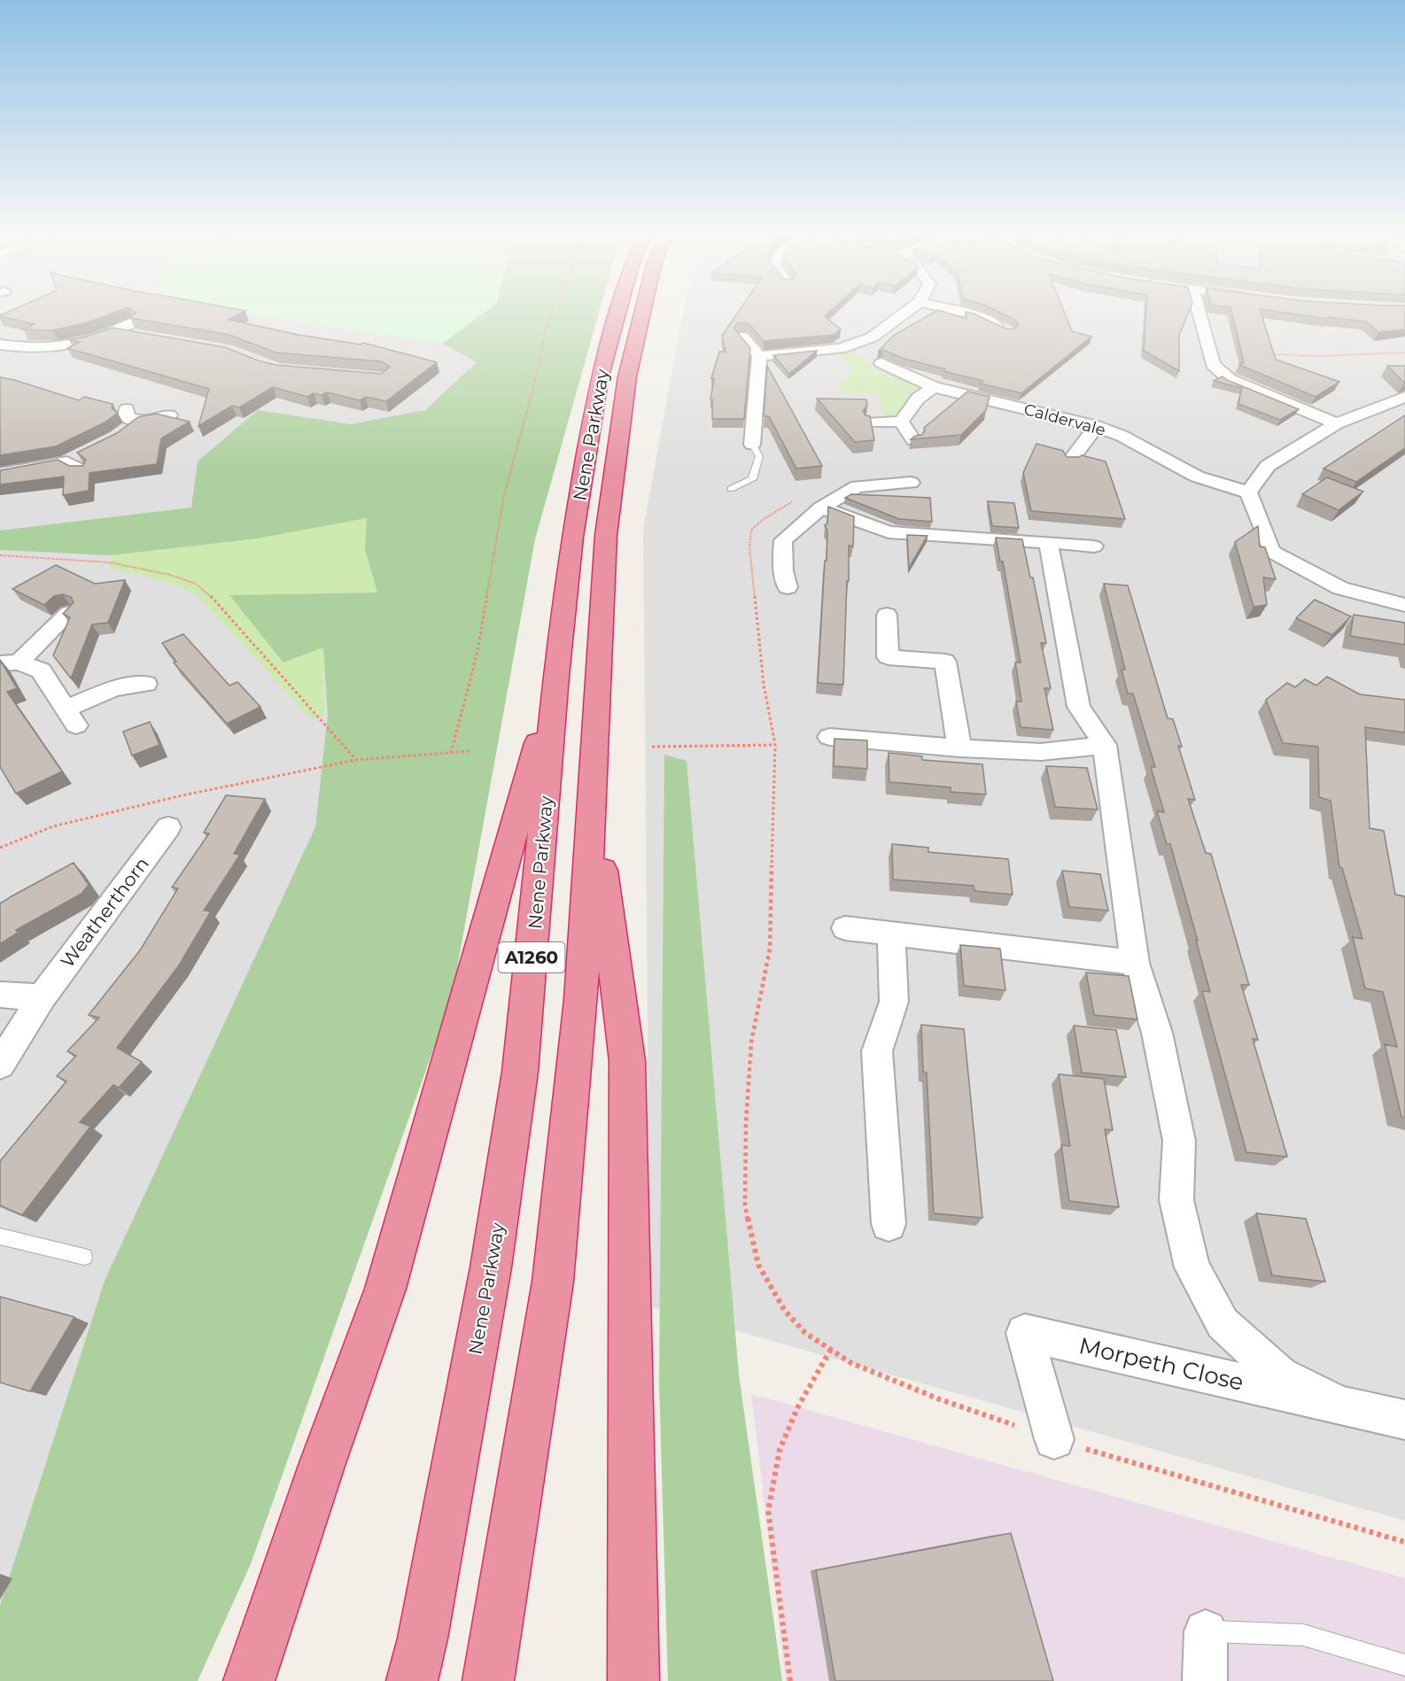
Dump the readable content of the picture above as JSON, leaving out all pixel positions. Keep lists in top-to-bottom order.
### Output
{
  "streets": {
    "highway": ["Nene Parkway", "A1260"],
    "street": ["Caldervale", "Weatherthorn", "Morpeth Close"]
  }
}
